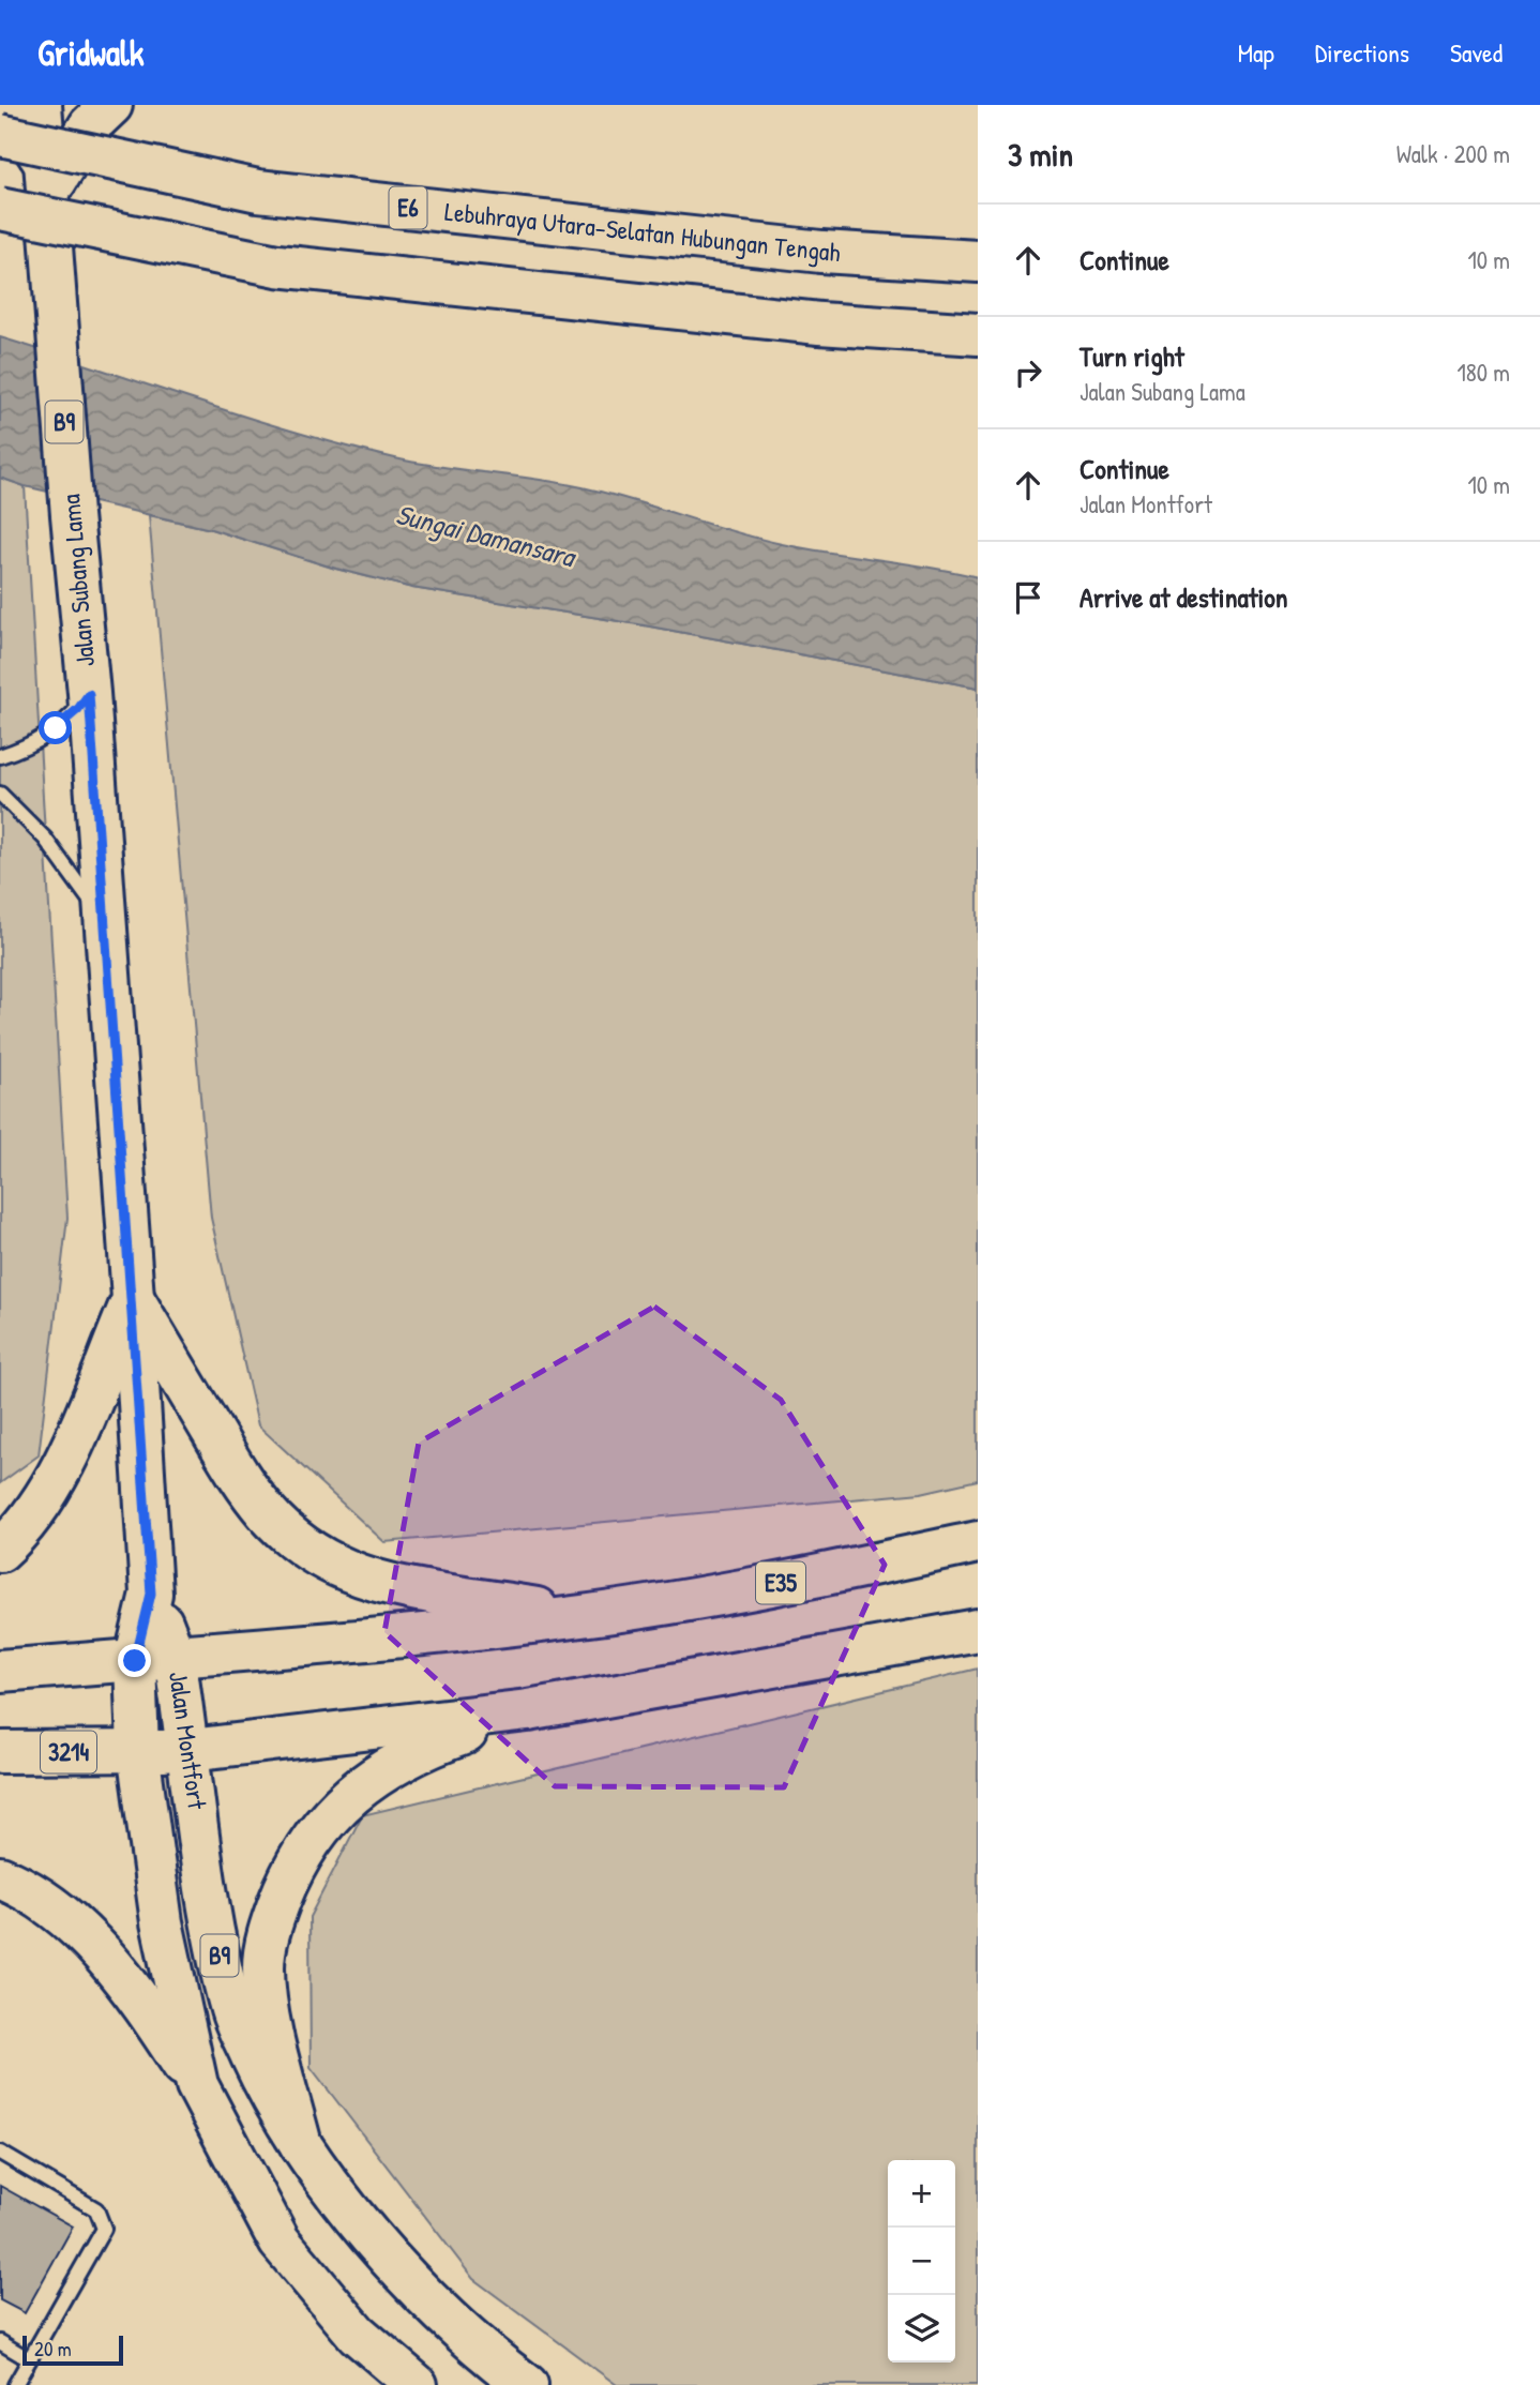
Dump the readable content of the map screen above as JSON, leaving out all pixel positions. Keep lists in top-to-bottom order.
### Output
{
  "streets": {
    "main road": [
      "E6",
      "Lebuhraya Utara–Selatan Hubungan Tengah",
      "B9",
      "Jalan Subang Lama",
      "E35",
      "Jalan Montfort",
      "3214"
    ]
  },
  "crossings": [
    ["Jalan Subang Lama", "Jalan Montfort"],
    ["Jalan Montfort", "3214"]
  ],
  "water": ["Sungai Damansara"],
  "scale_bar": "20 m",
  "page": {
    "header": "Gridwalk",
    "nav": ["Map", "Directions", "Saved"],
    "heading": ["3 min", "Walk · 200 m"],
    "list": [
      ["Continue", "10 m"],
      ["Turn right", "Jalan Subang Lama", "180 m"],
      ["Continue", "Jalan Montfort", "10 m"],
      "Arrive at destination"
    ],
    "map_buttons": ["+", "−"],
    "scale": "20 m"
  }
}
